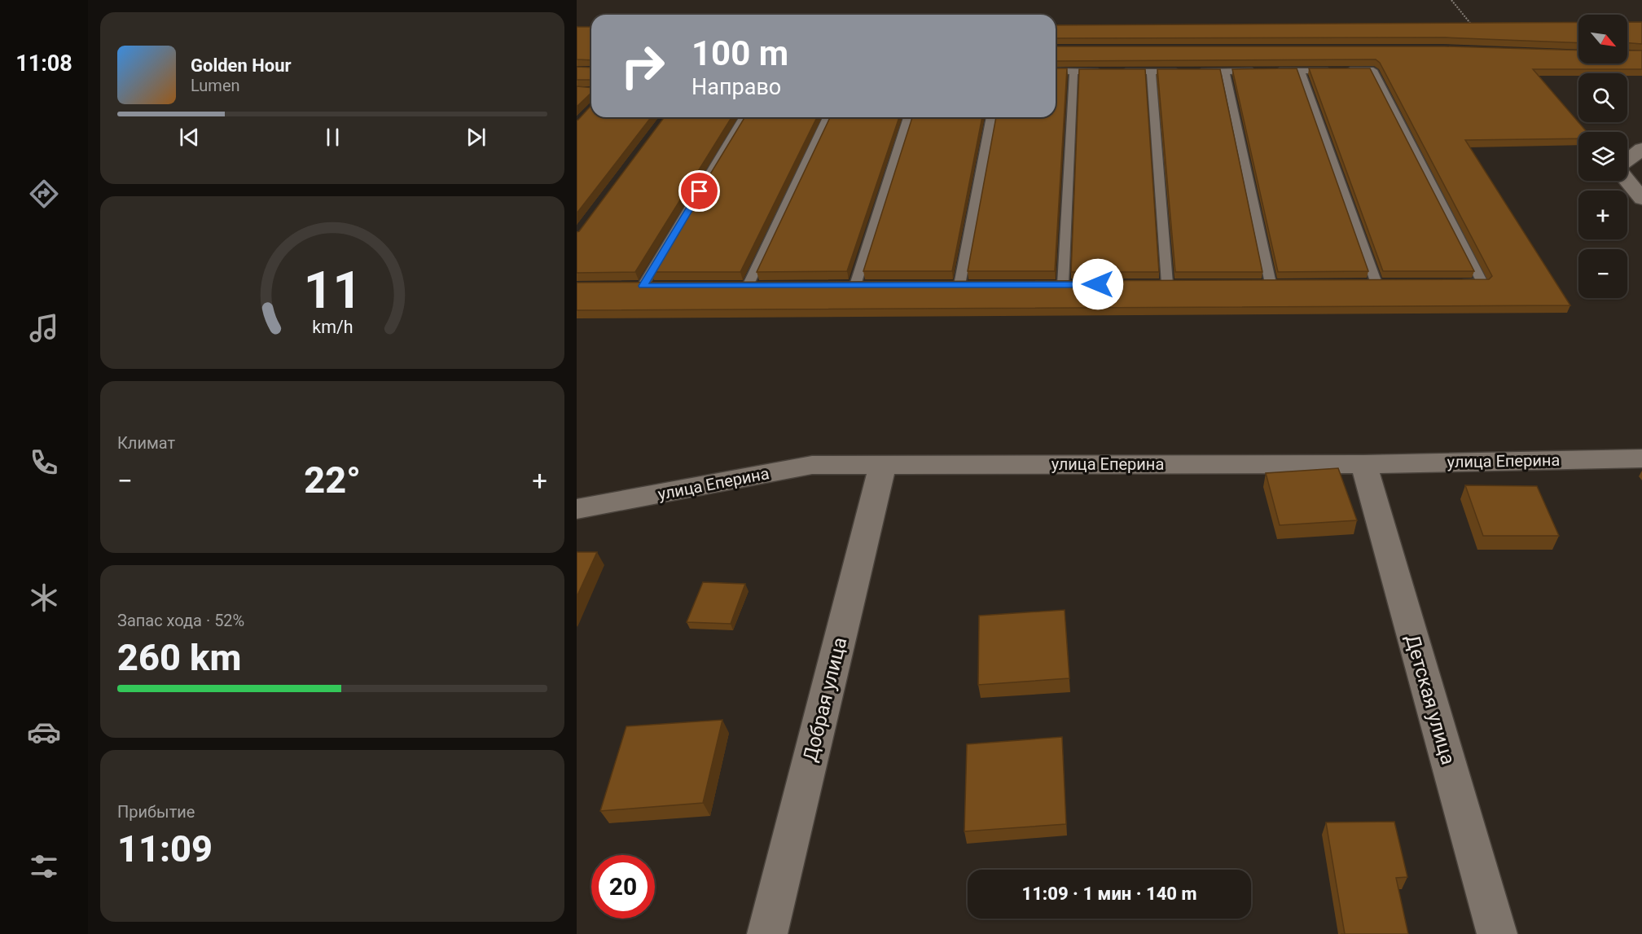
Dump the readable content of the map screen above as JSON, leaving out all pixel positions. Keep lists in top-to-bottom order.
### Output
{
  "streets": {
    "street": ["улица Еперина", "Добрая улица", "Детская улица"]
  },
  "crossings": [
    ["улица Еперина", "Добрая улица"],
    ["улица Еперина", "Детская улица"]
  ],
  "north": "bottom right",
  "page": {
    "tabs": "11:08",
    "map_buttons": ["+", "−"],
    "turn": ["100 m", "Направо"],
    "song": ["Golden Hour", "Lumen"],
    "tile": [
      "Климат",
      ["Запас хода · 52%", "260 km"],
      ["Прибытие", "11:09"]
    ],
    "heat": ["−", "22°", "+"],
    "limit": "20",
    "trip": "11:09 · 1 мин · 140 m",
    "gauge": ["11", "km/h"]
  }
}
